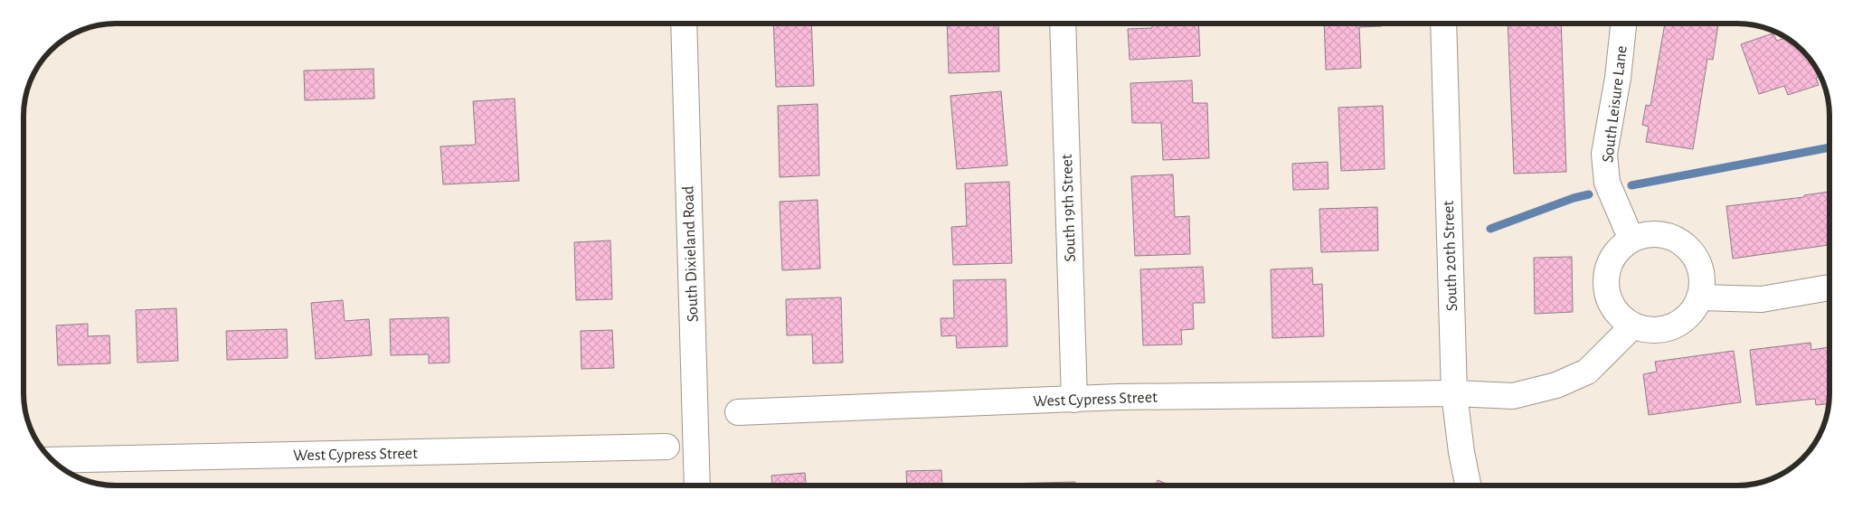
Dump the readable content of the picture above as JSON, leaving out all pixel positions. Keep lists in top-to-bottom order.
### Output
{
  "streets": {
    "street": [
      "South Leisure Lane",
      "South 19th Street",
      "South Dixieland Road",
      "South 20th Street",
      "West Cypress Street"
    ]
  },
  "crossings": [
    ["South Leisure Lane", "West Cypress Street"],
    ["South 19th Street", "West Cypress Street"],
    ["South 20th Street", "West Cypress Street"]
  ]
}
